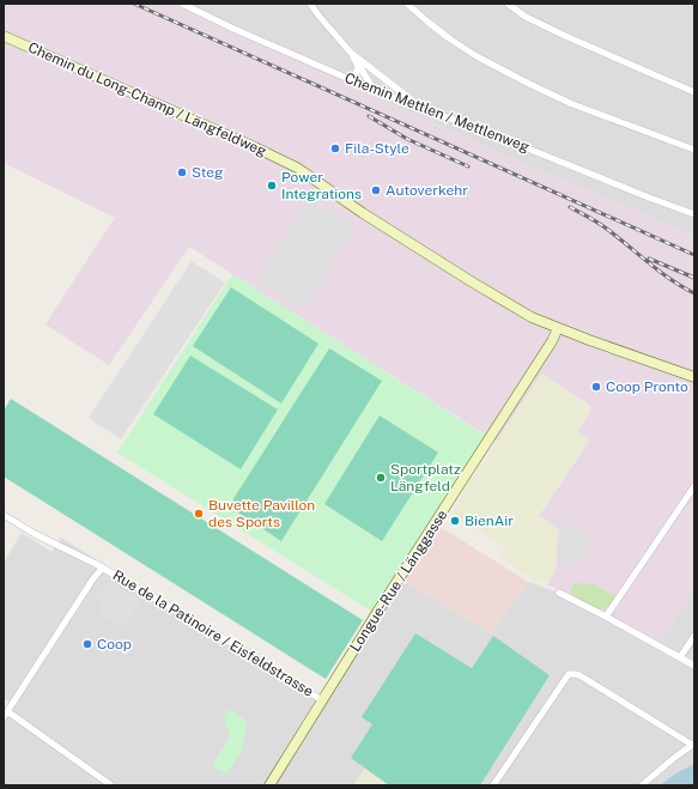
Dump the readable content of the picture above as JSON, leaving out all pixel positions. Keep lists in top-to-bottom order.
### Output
{
  "streets": {
    "main road": ["Chemin du Long-Champ / Längfeldweg", "Longue-Rue / Länggasse"],
    "street": ["Chemin Mettlen / Mettlenweg", "Rue de la Patinoire / Eisfeldstrasse"]
  },
  "crossings": [
    ["Chemin du Long-Champ / Längfeldweg", "Longue-Rue / Länggasse"],
    ["Longue-Rue / Länggasse", "Rue de la Patinoire / Eisfeldstrasse"]
  ],
  "places": [
    "Fila-Style",
    "Steg",
    "Power Integrations",
    "Autoverkehr",
    "Coop Pronto",
    "Sportplatz Längfeld",
    "Buvette Pavillon des Sports",
    "BienAir",
    "Coop"
  ]
}
